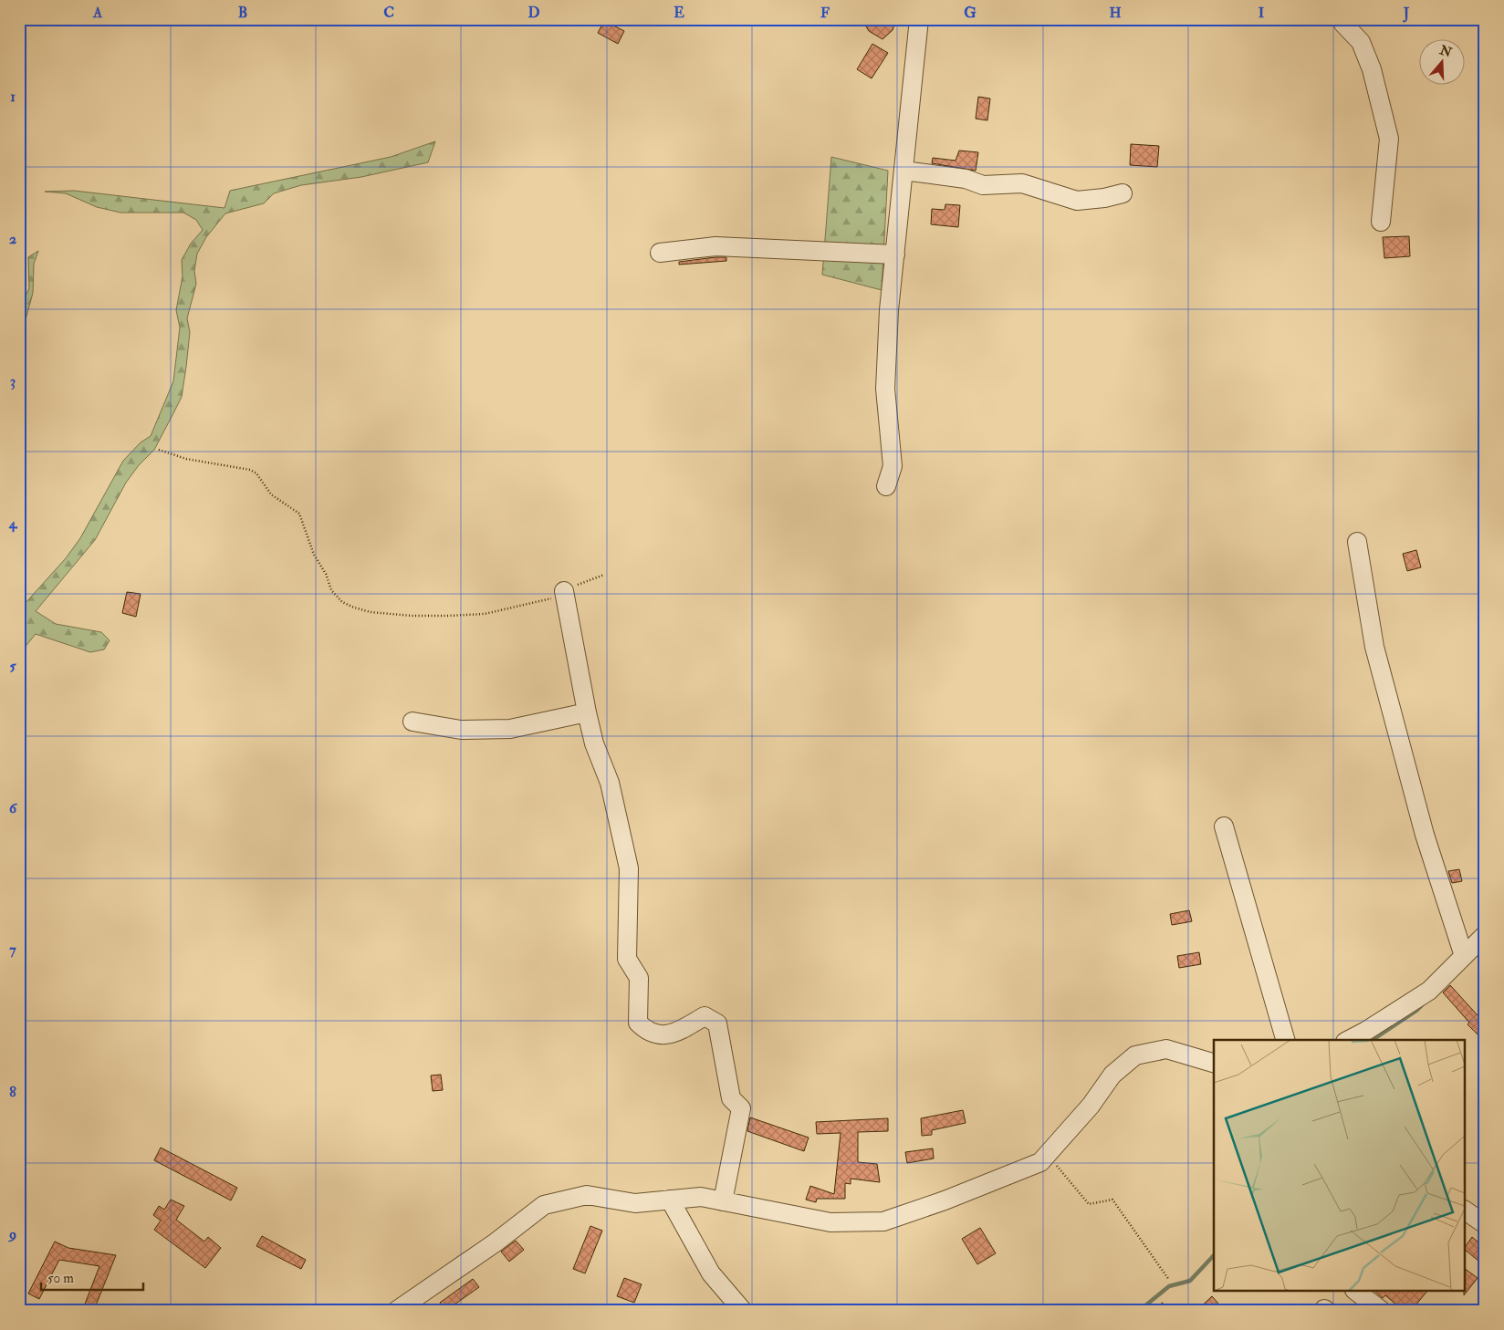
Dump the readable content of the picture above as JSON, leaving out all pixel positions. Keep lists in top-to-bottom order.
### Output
{
  "scale_bar": "50 m",
  "north": "top",
  "grid": {
    "columns": [
      "A",
      "B",
      "C",
      "D",
      "E",
      "F",
      "G",
      "H",
      "I",
      "J"
    ],
    "rows": [
      "1",
      "2",
      "3",
      "4",
      "5",
      "6",
      "7",
      "8",
      "9"
    ]
  }
}
